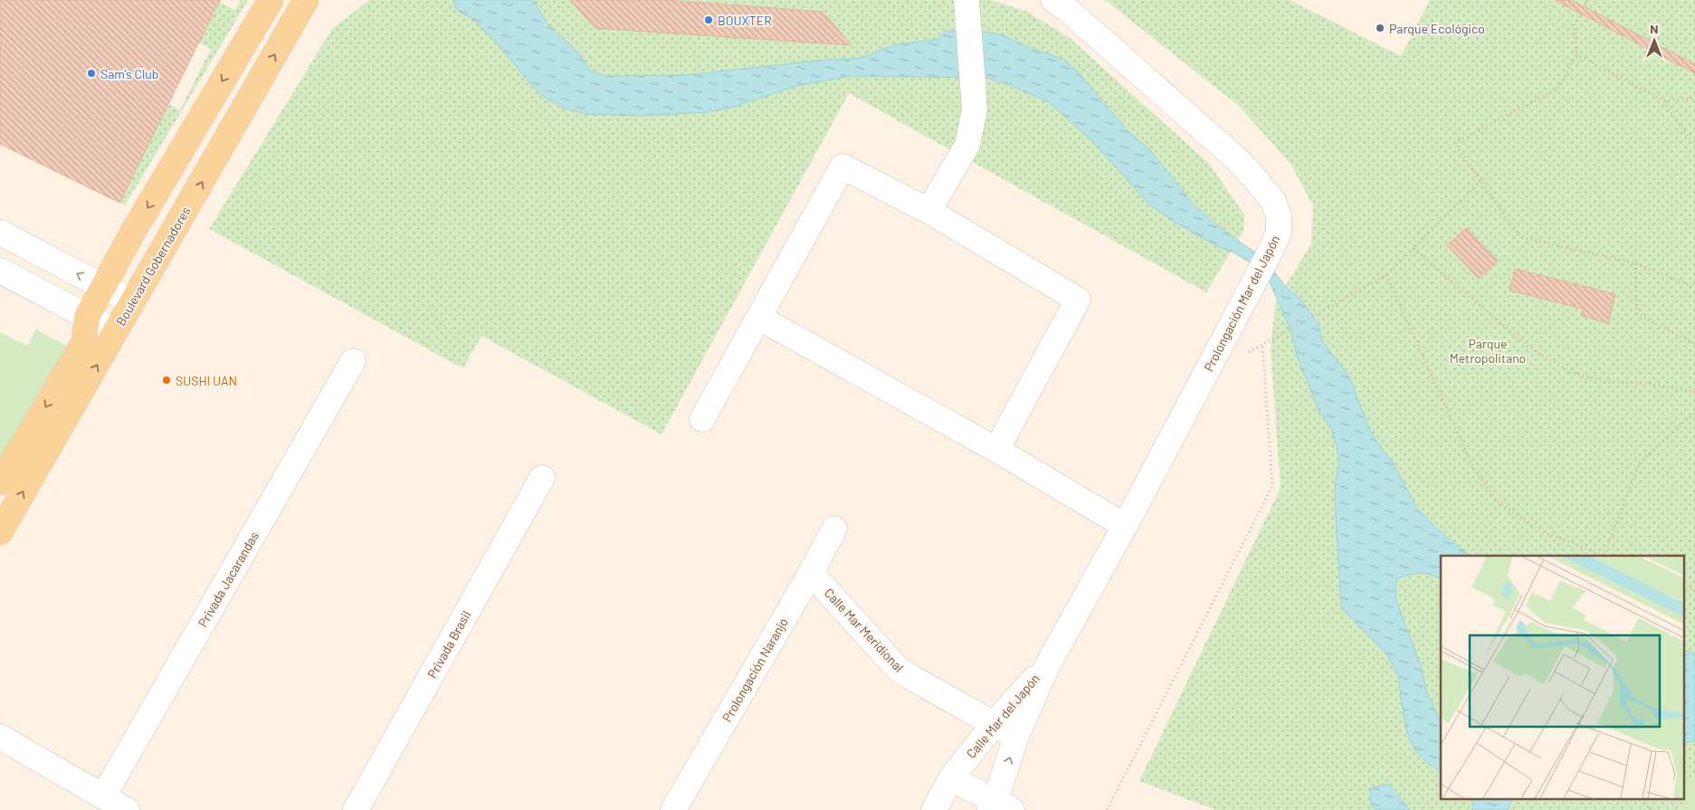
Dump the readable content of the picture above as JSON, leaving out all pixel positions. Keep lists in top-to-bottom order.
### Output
{
  "streets": {
    "main road": ["Boulevard Gobernadores"],
    "street": [
      "Prolongación Mar del Japón",
      "Privada Jacarandas",
      "Calle Mar Meridional",
      "Privada Brasil",
      "Prolongación Naranjo",
      "Calle Mar del Japón"
    ]
  },
  "crossings": [
    ["Prolongación Mar del Japón", "Calle Mar del Japón"],
    ["Calle Mar Meridional", "Prolongación Naranjo"],
    ["Calle Mar Meridional", "Calle Mar del Japón"]
  ],
  "parks": ["Parque Metropolitano"],
  "places": [
    "BOUXTER",
    "Parque Ecológico",
    "Sam's Club",
    "SUSHI UAN"
  ],
  "north": "top"
}
